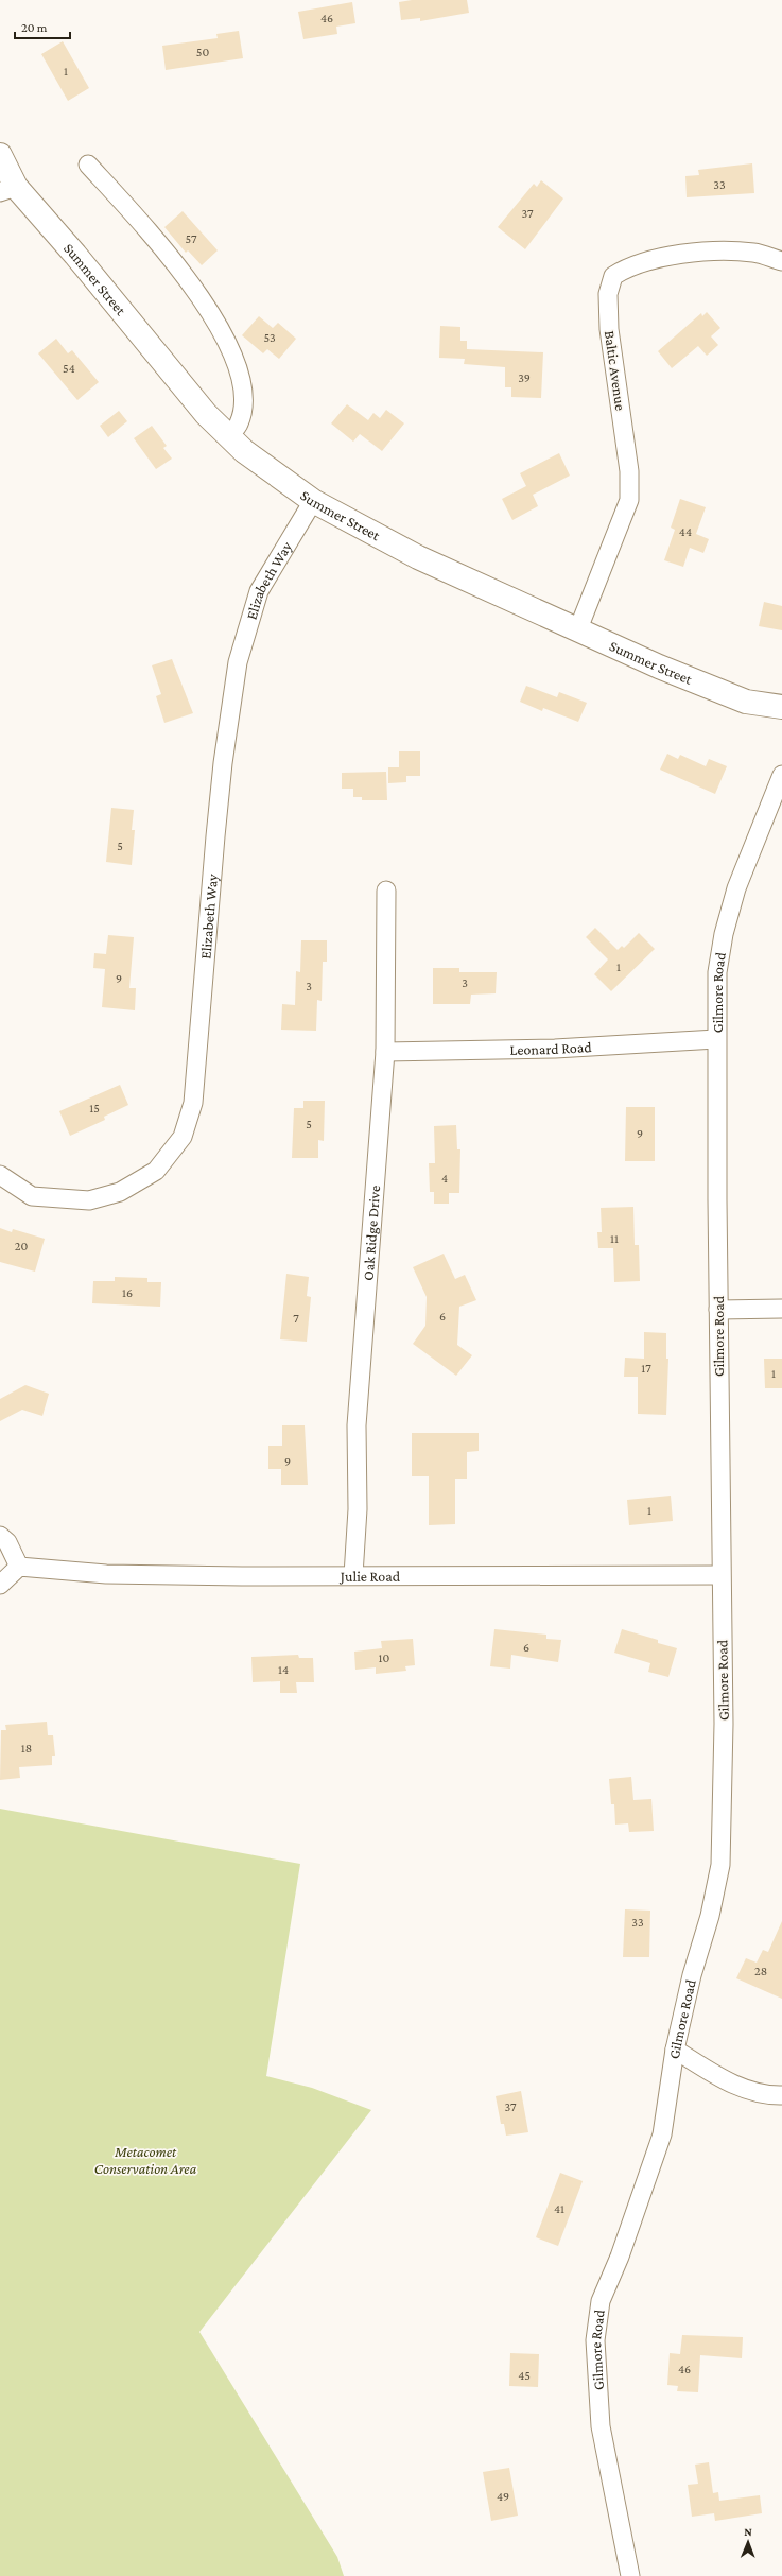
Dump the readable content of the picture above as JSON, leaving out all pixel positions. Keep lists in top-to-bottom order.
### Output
{
  "streets": {
    "street": [
      "Summer Street",
      "Baltic Avenue",
      "Elizabeth Way",
      "Gilmore Road",
      "Leonard Road",
      "Oak Ridge Drive",
      "Julie Road"
    ]
  },
  "crossings": [
    ["Summer Street", "Baltic Avenue"],
    ["Summer Street", "Elizabeth Way"],
    ["Gilmore Road", "Leonard Road"],
    ["Gilmore Road", "Julie Road"],
    ["Leonard Road", "Oak Ridge Drive"],
    ["Oak Ridge Drive", "Julie Road"]
  ],
  "parks": ["Metacomet Conservation Area"],
  "house_numbers": [
    "46",
    "50",
    "1",
    "33",
    "37",
    "57",
    "53",
    "54",
    "39",
    "44",
    "5",
    "1",
    "9",
    "3",
    "3",
    "15",
    "5",
    "9",
    "4",
    "11",
    "20",
    "16",
    "6",
    "7",
    "17",
    "1",
    "9",
    "1",
    "6",
    "10",
    "14",
    "18",
    "33",
    "28",
    "37",
    "41",
    "46",
    "45",
    "49"
  ],
  "scale_bar": "20 m",
  "north": "top"
}
